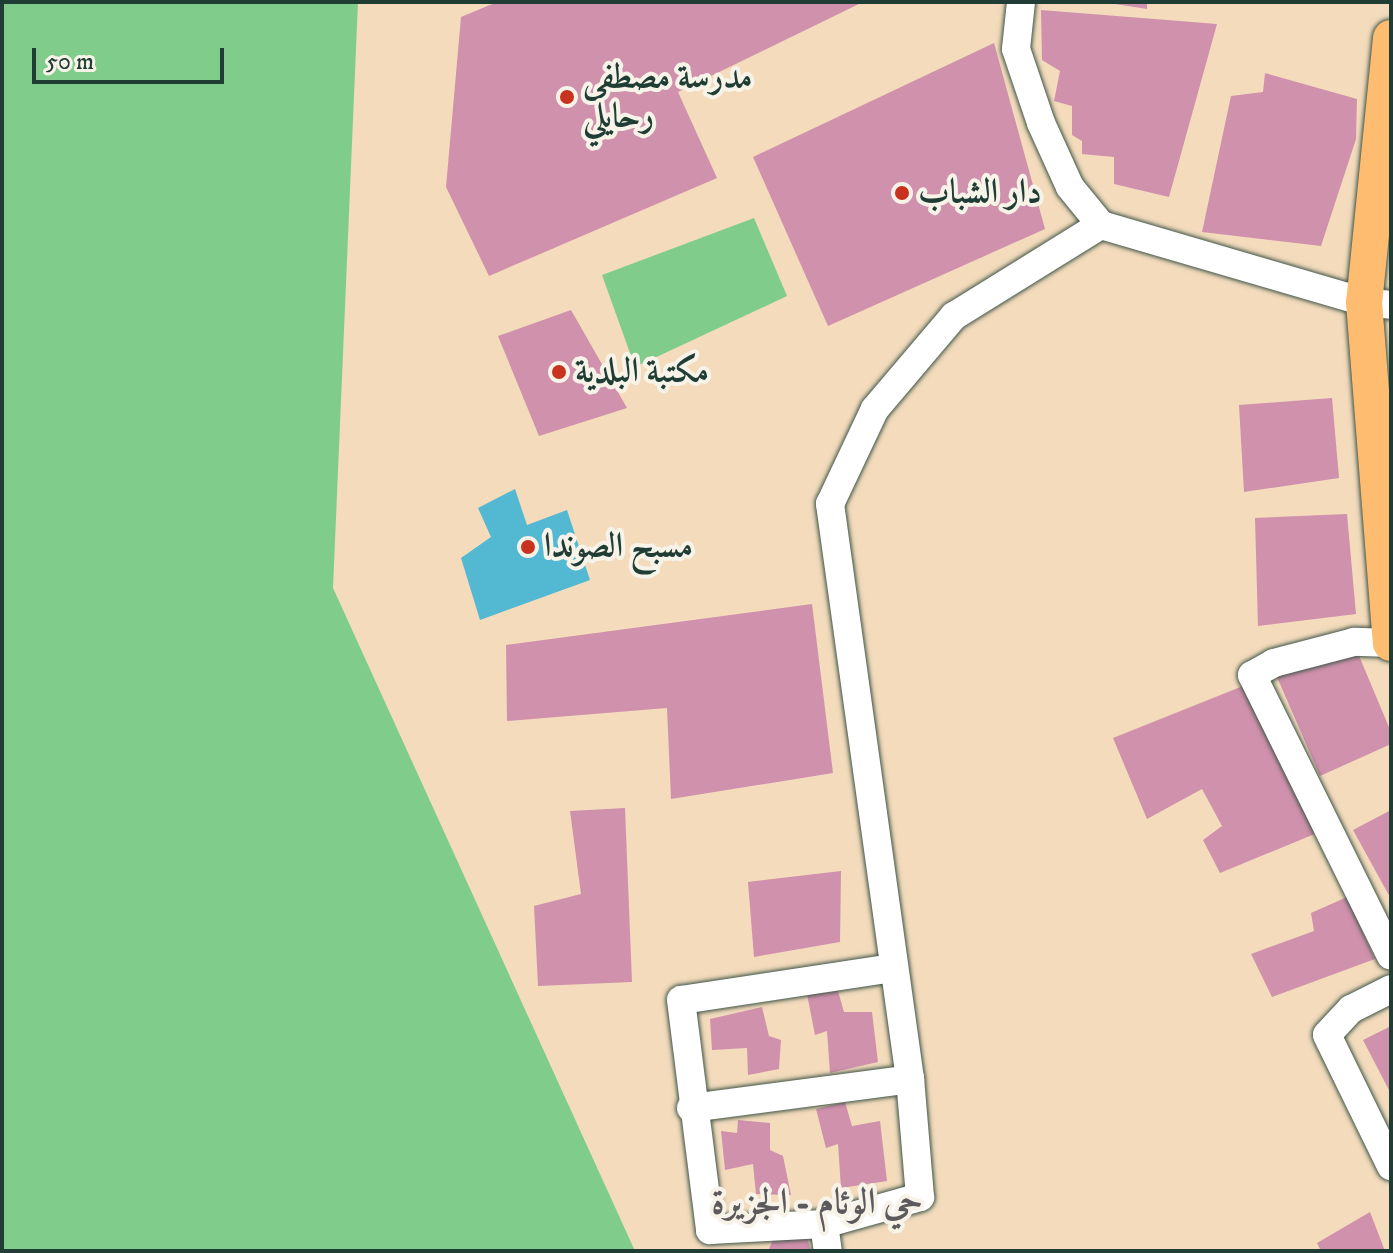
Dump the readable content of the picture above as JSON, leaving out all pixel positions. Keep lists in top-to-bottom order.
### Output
{
  "districts": ["حي الوئام - الجزيرة"],
  "places": [
    "مدرسة مصطفى رحايلي",
    "دار الشباب",
    "مكتبة البلدية",
    "مسبح الصوندا"
  ],
  "scale_bar": "50 m"
}
